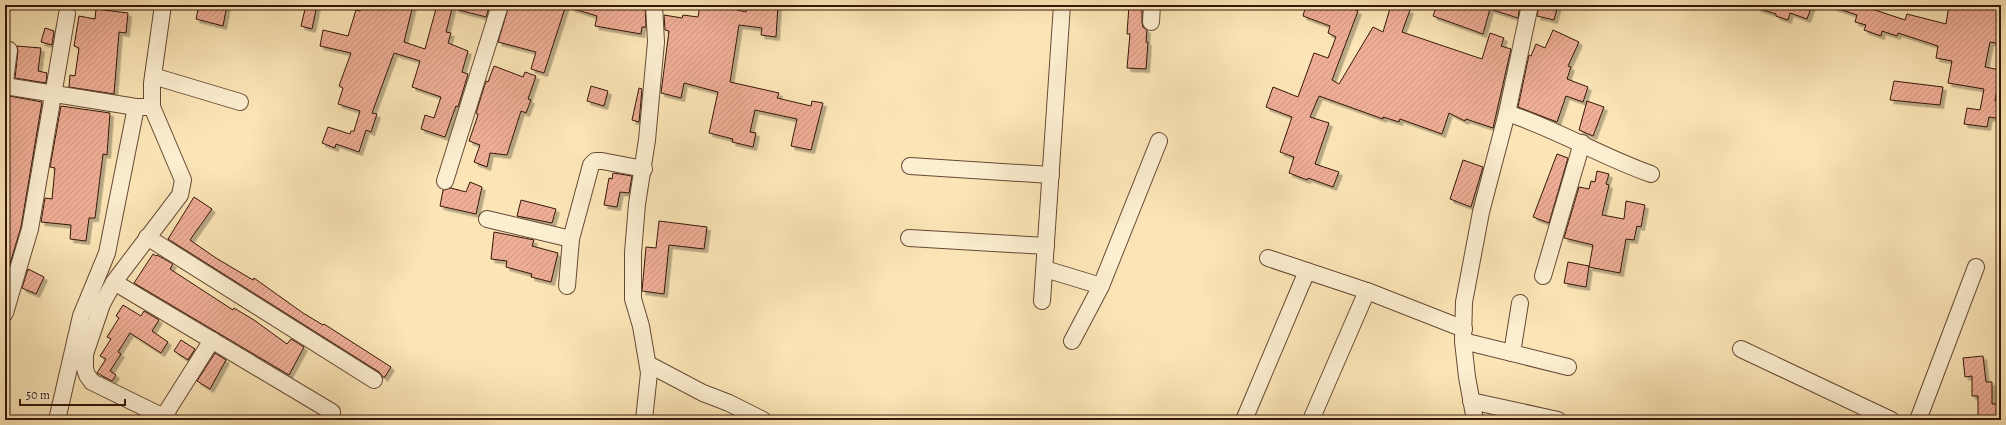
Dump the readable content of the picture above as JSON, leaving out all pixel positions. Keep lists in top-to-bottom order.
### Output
{
  "scale_bar": "50 m"
}
